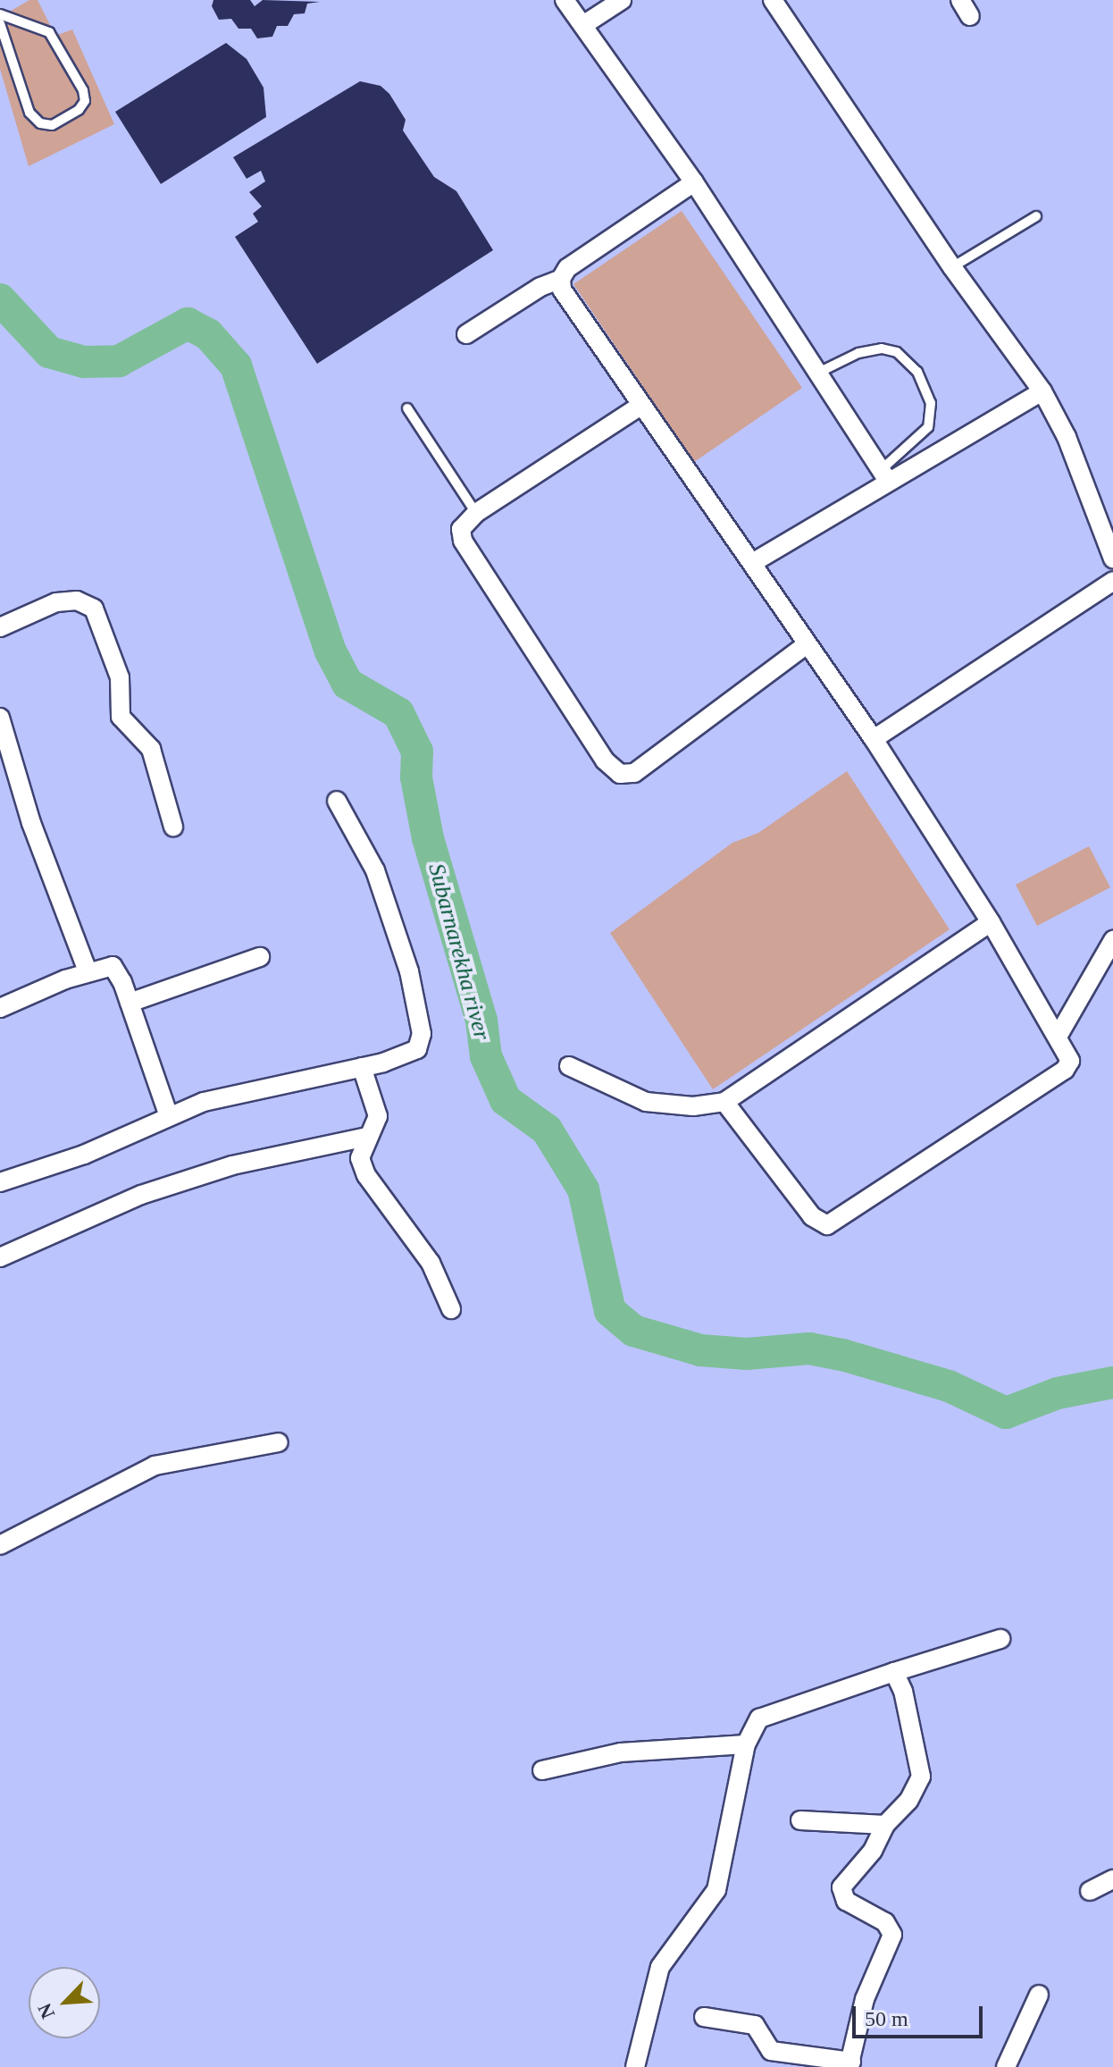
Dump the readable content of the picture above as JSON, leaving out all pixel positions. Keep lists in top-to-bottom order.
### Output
{
  "water": ["Subarnarekha river"],
  "scale_bar": "50 m",
  "north": "bottom left"
}
